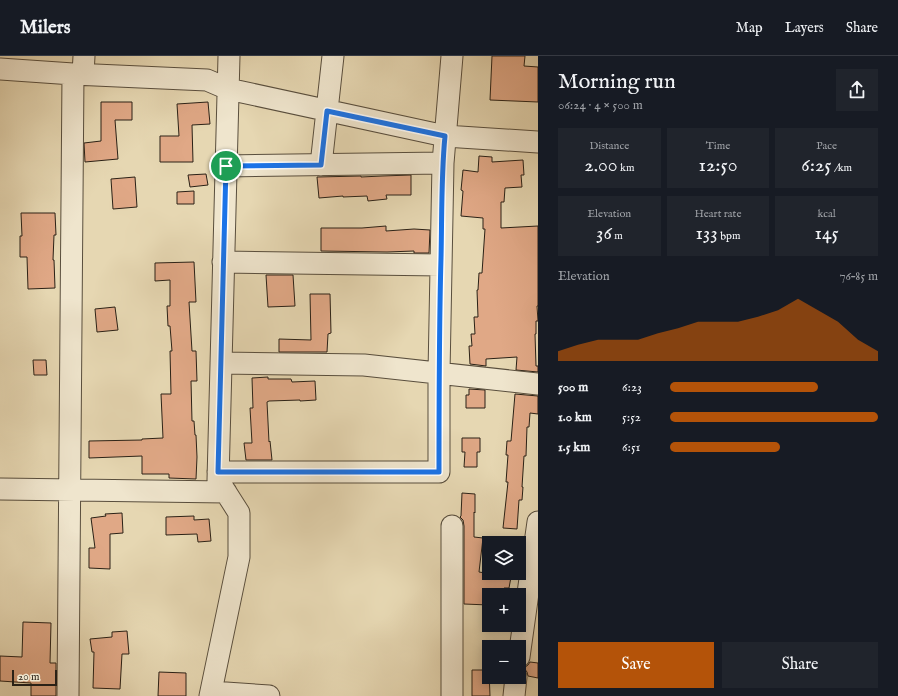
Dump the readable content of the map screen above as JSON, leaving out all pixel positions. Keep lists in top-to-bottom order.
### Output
{
  "scale_bar": "20 m",
  "page": {
    "header": "Milers",
    "nav": ["Map", "Layers", "Share"],
    "heading": ["Morning run", "06:24 · 4 × 500 m"],
    "stats": [
      ["Distance", "2.00 km"],
      ["Time", "12:50"],
      ["Pace", "6:25 /km"],
      ["Elevation", "36 m"],
      ["Heart rate", "133 bpm"],
      ["kcal", "145"]
    ],
    "chart": ["Elevation", "76–85 m"],
    "list": [
      {
        "name": "500 m",
        "note": "6:23"
      },
      {
        "name": "1.0 km",
        "note": "5:52"
      },
      {
        "name": "1.5 km",
        "note": "6:51"
      }
    ],
    "map_buttons": ["+", "−"],
    "buttons": ["Save", "Share"],
    "scale": "20 m"
  }
}
